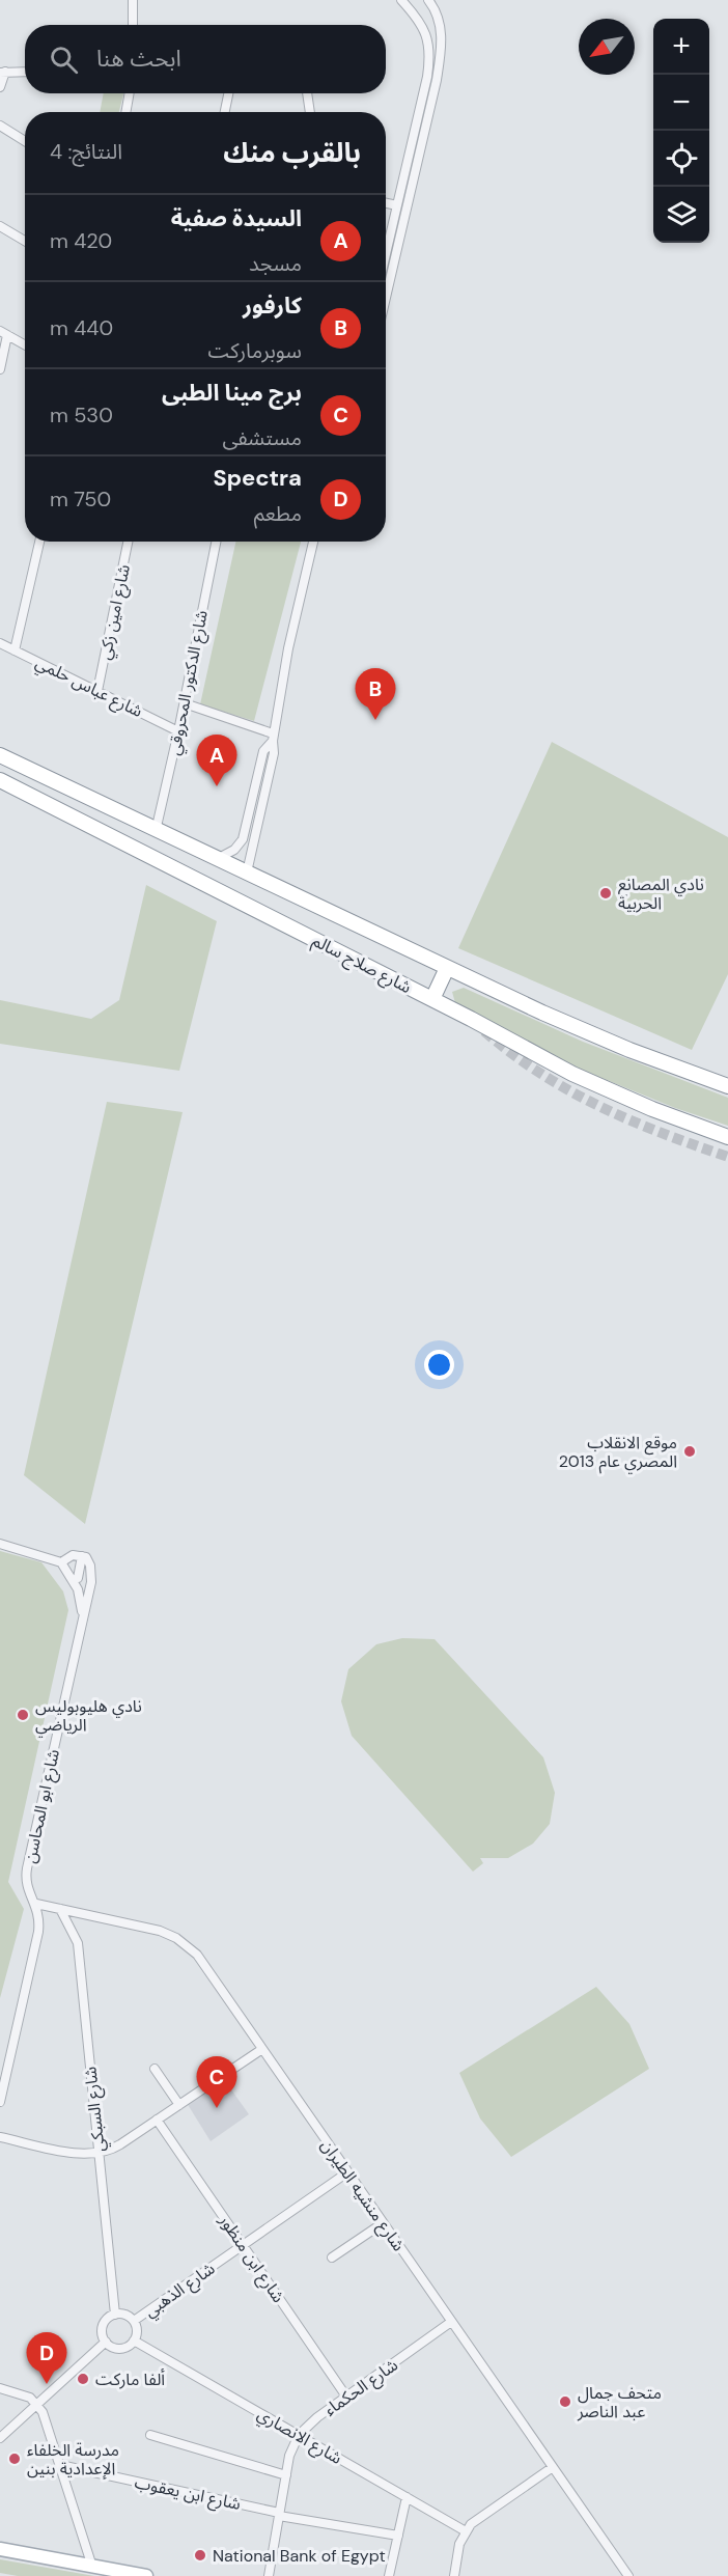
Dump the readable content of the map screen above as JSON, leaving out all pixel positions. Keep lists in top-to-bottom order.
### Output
{
  "streets": {
    "highway": ["شارع صلاح سالم"],
    "street": [
      "شارع امين زكي",
      "شارع الدكتور المحروقي",
      "شارع عباس حلمي",
      "شارع ابو المحاسن",
      "شارع السبكي",
      "شارع منشيه الطيران",
      "شارع ابن منظور",
      "شارع الذهبي",
      "شارع الحكماء",
      "شارع الانصاري",
      "شارع ابن يعقوب"
    ]
  },
  "crossings": [
    ["شارع امين زكي", "شارع عباس حلمي"],
    ["شارع الدكتور المحروقي", "شارع عباس حلمي"],
    ["شارع الدكتور المحروقي", "شارع صلاح سالم"],
    ["شارع ابو المحاسن", "شارع منشيه الطيران"],
    ["شارع السبكي", "شارع منشيه الطيران"],
    ["شارع السبكي", "شارع الذهبي"],
    ["شارع السبكي", "شارع الانصاري"],
    ["شارع منشيه الطيران", "شارع الذهبي"],
    ["شارع منشيه الطيران", "شارع الحكماء"],
    ["شارع ابن منظور", "شارع الذهبي"],
    ["شارع ابن منظور", "شارع الحكماء"],
    ["شارع الذهبي", "شارع الانصاري"],
    ["شارع الحكماء", "شارع الانصاري"],
    ["شارع الحكماء", "شارع ابن يعقوب"]
  ],
  "places": [
    "نادي المصانع الحربية",
    "موقع الانقلاب المصري عام 2013",
    "نادي هليوبوليس الرياضي",
    "ألفا ماركت",
    "متحف جمال عبد الناصر",
    "مدرسة الخلفاء الإعدادية بنين",
    "National Bank of Egypt"
  ],
  "north": "bottom left",
  "page": {
    "map_buttons": ["+", "−"],
    "search": "ابحث هنا",
    "heading": ["بالقرب منك", "النتائج: 4"],
    "list": [
      {
        "mark": "A",
        "name": "السيدة صفية",
        "note": "مسجد",
        "value": "420 m"
      },
      {
        "mark": "B",
        "name": "كارفور",
        "note": "سوبرماركت",
        "value": "440 m"
      },
      {
        "mark": "C",
        "name": "برج مينا الطبى",
        "note": "مستشفى",
        "value": "530 m"
      },
      {
        "mark": "D",
        "name": "Spectra",
        "note": "مطعم",
        "value": "750 m"
      }
    ],
    "pins": [
      "B",
      "A",
      "C",
      "D"
    ]
  }
}
